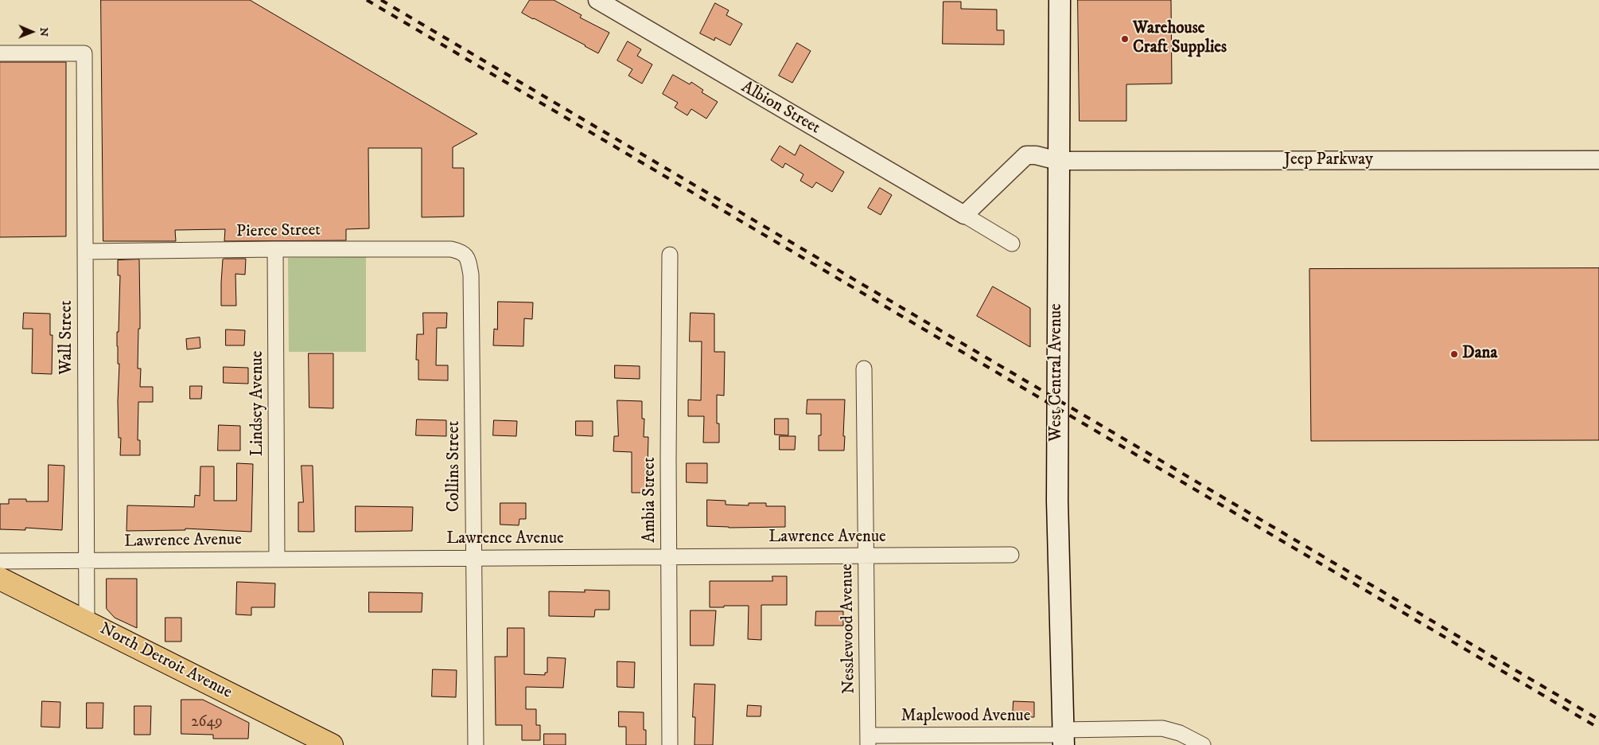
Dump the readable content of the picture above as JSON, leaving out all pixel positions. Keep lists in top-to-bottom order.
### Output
{
  "streets": {
    "main road": ["West Central Avenue", "North Detroit Avenue"],
    "street": [
      "Albion Street",
      "Jeep Parkway",
      "Pierce Street",
      "Wall Street",
      "Lindsey Avenue",
      "Collins Street",
      "Ambia Street",
      "Lawrence Avenue",
      "Nesslewood Avenue",
      "Maplewood Avenue"
    ]
  },
  "crossings": [
    ["Jeep Parkway", "West Central Avenue"],
    ["Pierce Street", "Wall Street"],
    ["Pierce Street", "Lindsey Avenue"],
    ["Pierce Street", "Collins Street"],
    ["Wall Street", "Lawrence Avenue"],
    ["Wall Street", "North Detroit Avenue"],
    ["West Central Avenue", "Maplewood Avenue"],
    ["Lindsey Avenue", "Lawrence Avenue"],
    ["Collins Street", "Lawrence Avenue"],
    ["Ambia Street", "Lawrence Avenue"],
    ["Lawrence Avenue", "Nesslewood Avenue"],
    ["Nesslewood Avenue", "Maplewood Avenue"]
  ],
  "places": ["Warehouse Craft Supplies", "Dana"],
  "house_numbers": ["2649"],
  "north": "right"
}
